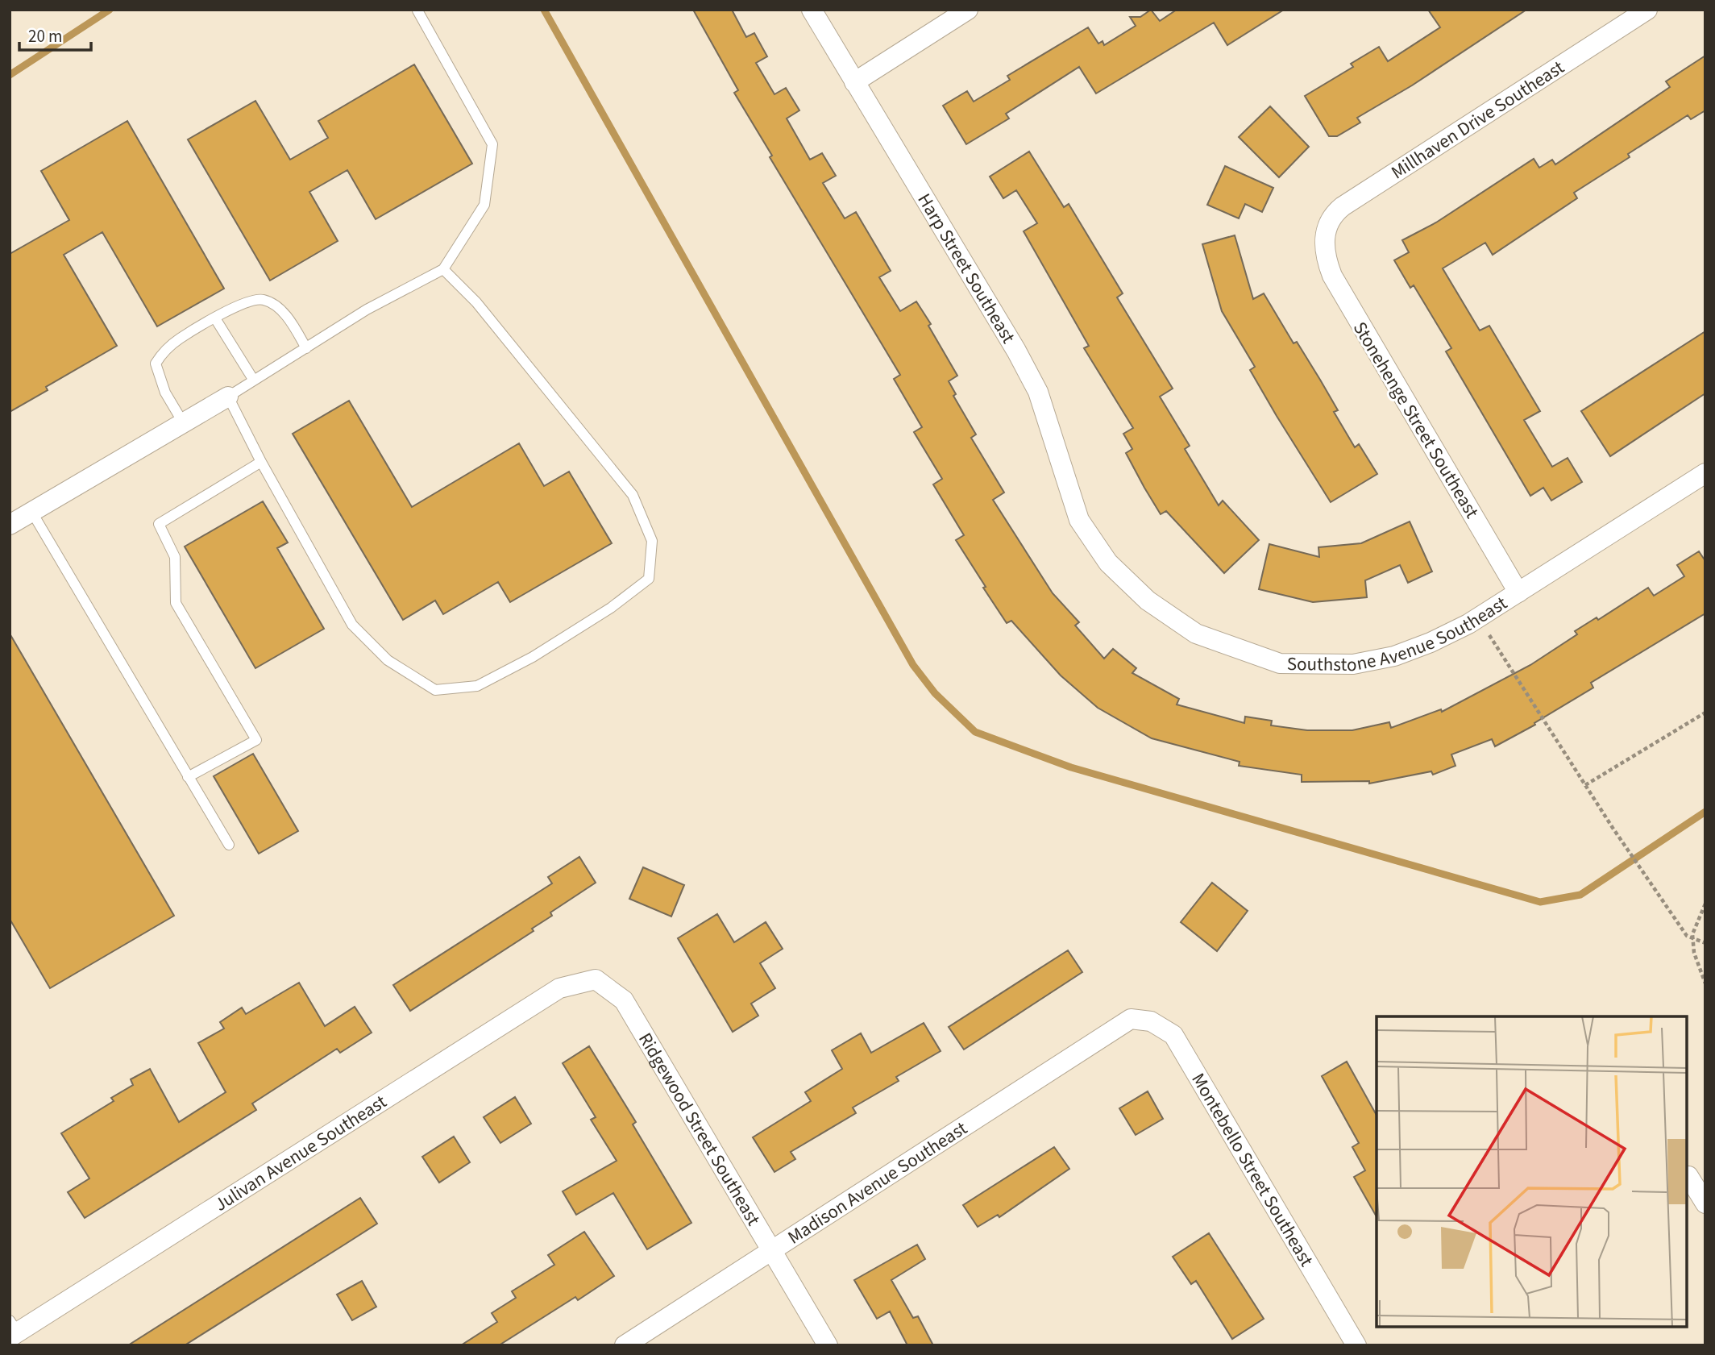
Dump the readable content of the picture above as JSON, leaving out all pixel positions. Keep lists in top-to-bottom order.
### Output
{
  "streets": {
    "street": [
      "Millhaven Drive Southeast",
      "Harp Street Southeast",
      "Stonehenge Street Southeast",
      "Southstone Avenue Southeast",
      "Ridgewood Street Southeast",
      "Julivan Avenue Southeast",
      "Montebello Street Southeast",
      "Madison Avenue Southeast"
    ]
  },
  "crossings": [
    ["Millhaven Drive Southeast", "Stonehenge Street Southeast"],
    ["Harp Street Southeast", "Southstone Avenue Southeast"],
    ["Stonehenge Street Southeast", "Southstone Avenue Southeast"],
    ["Ridgewood Street Southeast", "Julivan Avenue Southeast"],
    ["Ridgewood Street Southeast", "Madison Avenue Southeast"],
    ["Montebello Street Southeast", "Madison Avenue Southeast"]
  ],
  "scale_bar": "20 m"
}
